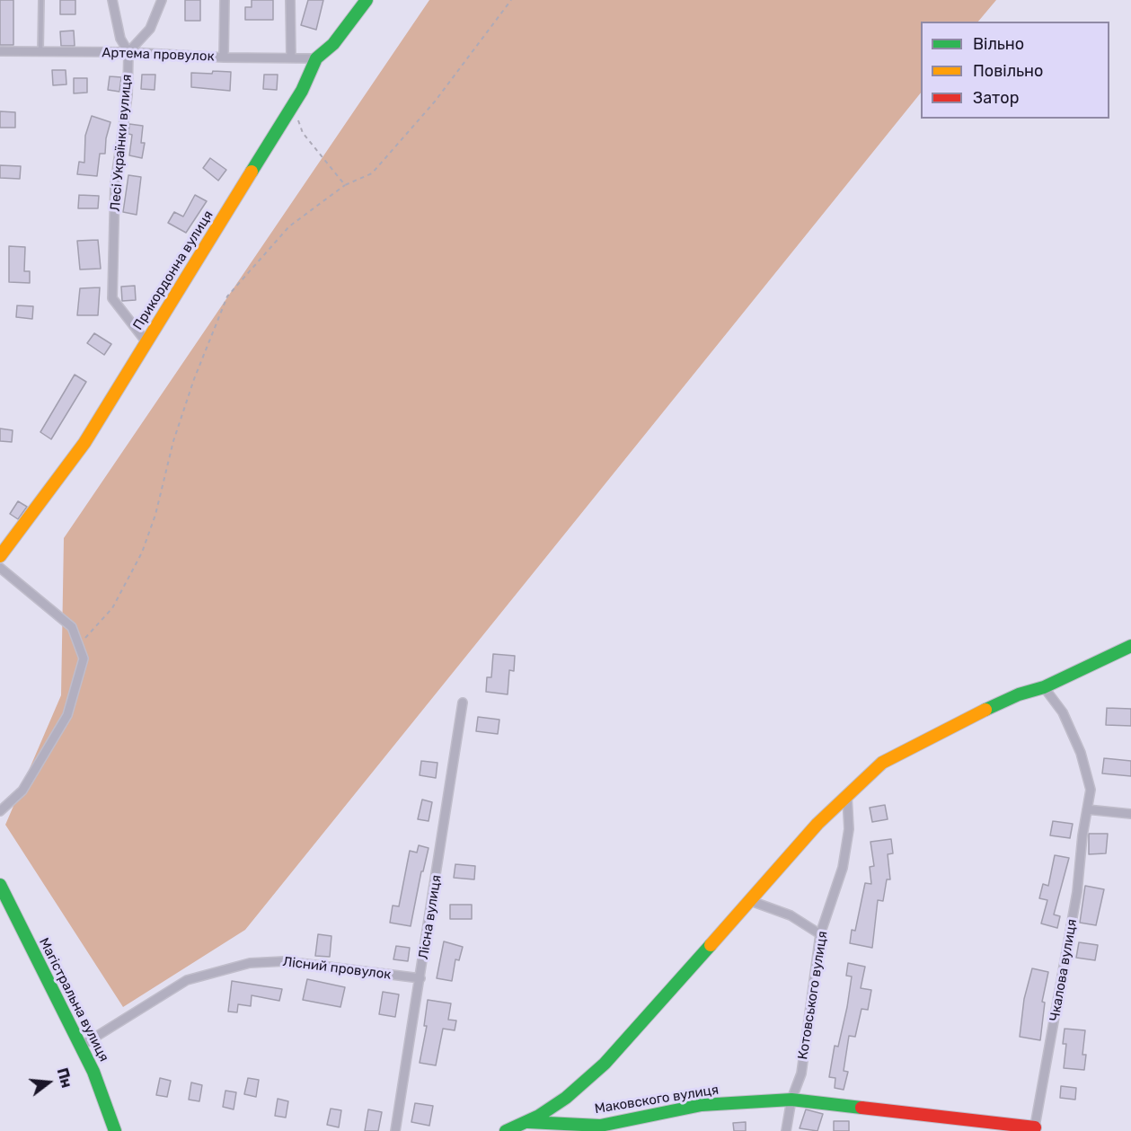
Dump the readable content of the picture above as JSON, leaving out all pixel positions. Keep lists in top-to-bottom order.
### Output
{
  "streets": {
    "street": [
      "Артема провулок",
      "Лесі Українки вулиця",
      "Прикордонна вулиця",
      "Лісна вулиця",
      "Лісний провулок",
      "Чкалова вулиця",
      "Котовського вулиця",
      "Магістральна вулиця",
      "Маковского вулиця"
    ]
  },
  "crossings": [
    ["Артема провулок", "Лесі Українки вулиця"],
    ["Артема провулок", "Прикордонна вулиця"],
    ["Лесі Українки вулиця", "Прикордонна вулиця"],
    ["Лісна вулиця", "Лісний провулок"],
    ["Лісний провулок", "Магістральна вулиця"],
    ["Чкалова вулиця", "Маковского вулиця"],
    ["Котовського вулиця", "Маковского вулиця"]
  ],
  "legend": ["Вільно", "Повільно", "Затор"],
  "north": "right"
}
